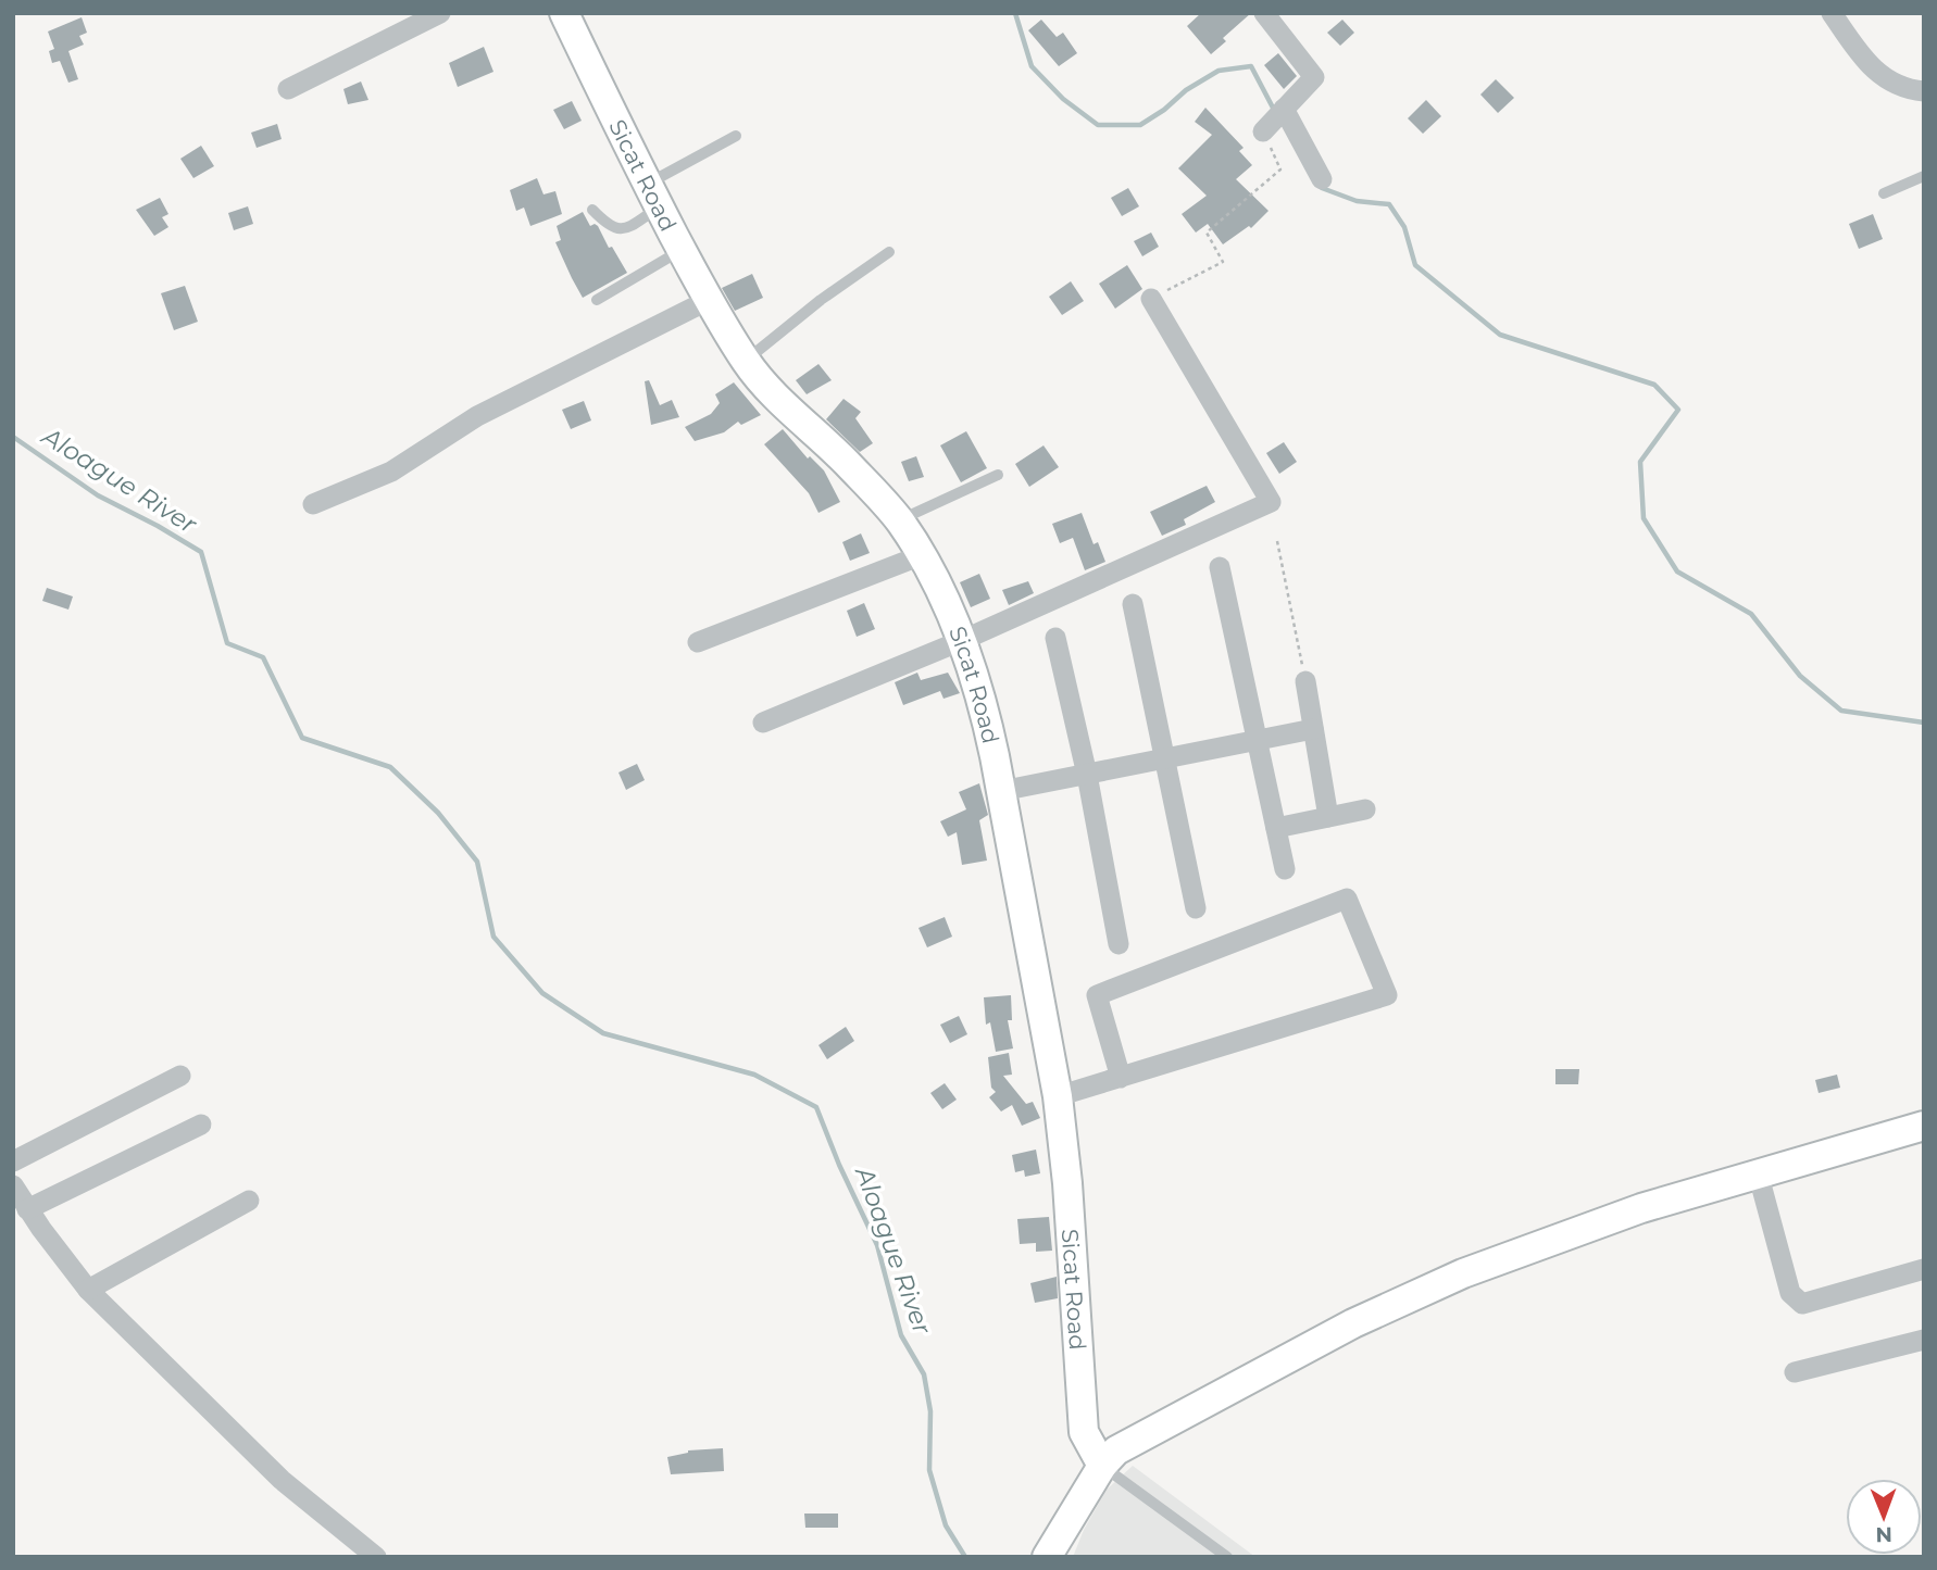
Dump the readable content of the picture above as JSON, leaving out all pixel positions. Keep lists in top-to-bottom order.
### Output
{
  "streets": {
    "street": ["Sicat Road"]
  },
  "water": ["Aloague River"],
  "north": "bottom"
}
